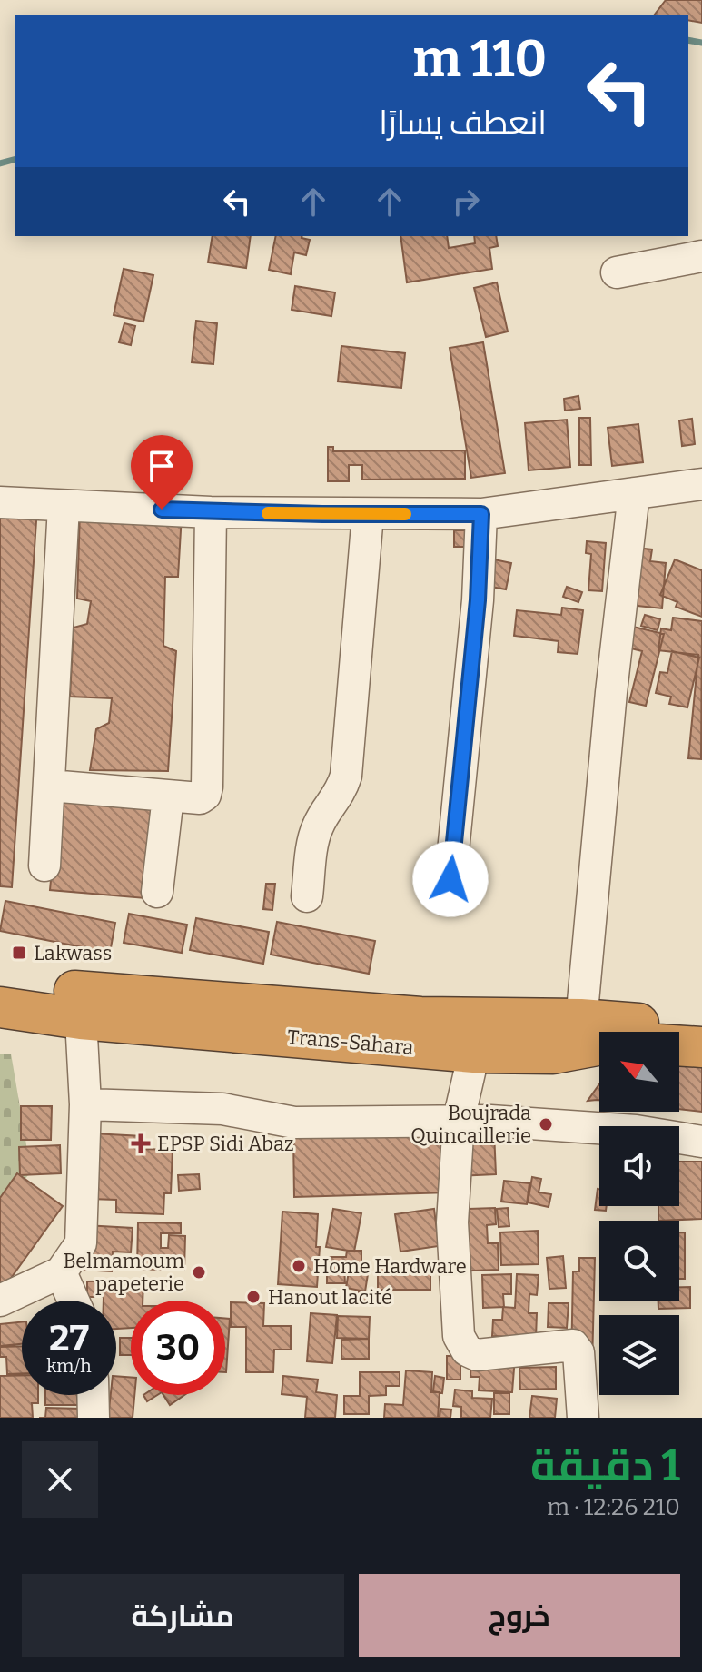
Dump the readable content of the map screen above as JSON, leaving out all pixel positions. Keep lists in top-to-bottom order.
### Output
{
  "streets": {
    "highway": ["Trans-Sahara"]
  },
  "places": {
    "transit": ["Lakwass"],
    "other": [
      "Boujrada Quincaillerie",
      "Home Hardware",
      "Belmamoum papeterie",
      "Hanout lacité"
    ],
    "health": ["EPSP Sidi Abaz"]
  },
  "north": "top left",
  "page": {
    "turn": ["110 m", "انعطف يسارًا"],
    "speed": "27 km/h",
    "limit": "30",
    "heading": ["1 دقيقة", "210 m · 12:26"],
    "buttons": ["خروج", "مشاركة"]
  }
}
